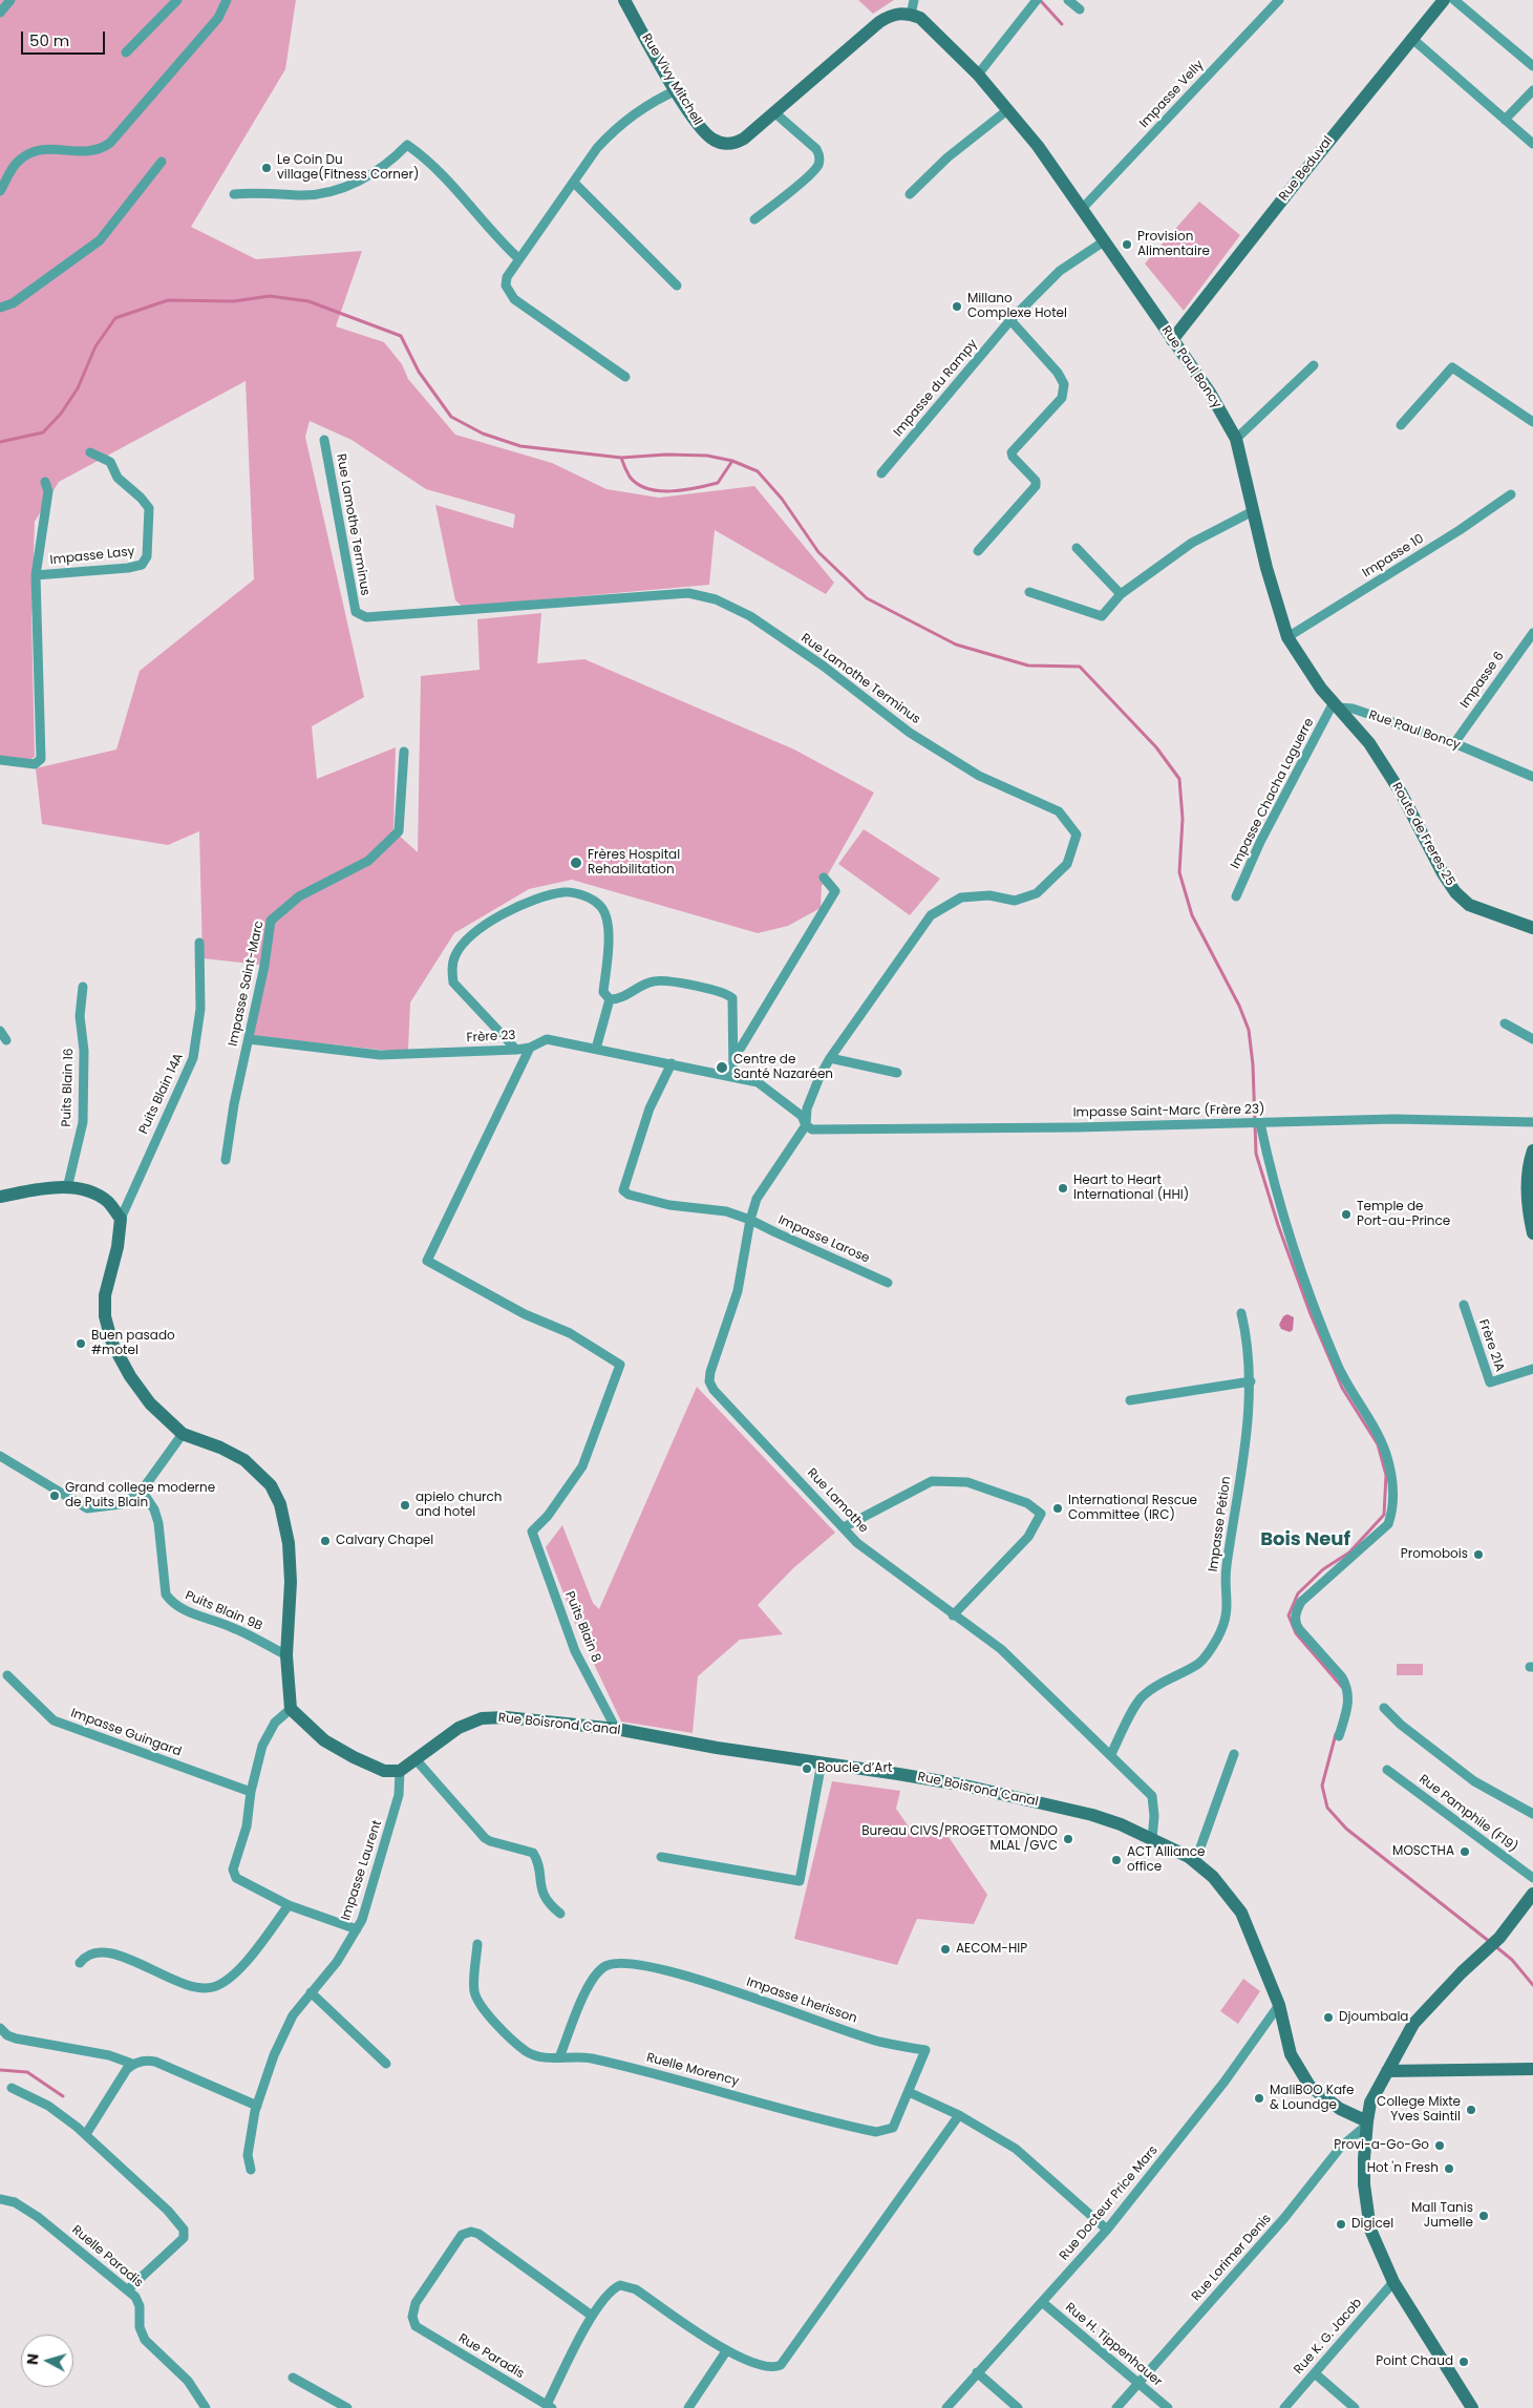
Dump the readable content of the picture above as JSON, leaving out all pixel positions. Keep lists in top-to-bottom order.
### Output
{
  "streets": {
    "street": [
      "Rue Vivy Mitchell",
      "Impasse Velly",
      "Rue Beduval",
      "Rue Paul Boncy",
      "Impasse du Rampy",
      "Rue Lamothe Terminus",
      "Impasse Lasy",
      "Impasse 10",
      "Impasse 6",
      "Impasse Chacha Laguerre",
      "Route de Freres 25",
      "Impasse Saint-Marc",
      "Frère 23",
      "Puits Blain 16",
      "Puits Blain 14A",
      "Impasse Saint-Marc (Frère 23)",
      "Impasse Larose",
      "Frère 21A",
      "Rue Lamothe",
      "Impasse Pétion",
      "Puits Blain 9B",
      "Puits Blain 8",
      "Rue Boisrond Canal",
      "Impasse Guingard",
      "Rue Pamphile (F19)",
      "Impasse Laurent",
      "Impasse Lherisson",
      "Ruelle Morency",
      "Rue Docteur Price Mars",
      "Ruelle Paradis",
      "Rue Lorimer Denis",
      "Rue K. G. Jacob",
      "Rue H. Tippenhauer",
      "Rue Paradis"
    ]
  },
  "crossings": [
    ["Rue Vivy Mitchell", "Rue Paul Boncy"],
    ["Impasse Velly", "Rue Paul Boncy"],
    ["Rue Beduval", "Rue Paul Boncy"],
    ["Rue Paul Boncy", "Impasse du Rampy"],
    ["Rue Paul Boncy", "Impasse 10"],
    ["Rue Paul Boncy", "Impasse 6"],
    ["Rue Paul Boncy", "Impasse Chacha Laguerre"],
    ["Rue Paul Boncy", "Route de Freres 25"],
    ["Rue Lamothe Terminus", "Frère 23"],
    ["Rue Lamothe Terminus", "Impasse Saint-Marc (Frère 23)"],
    ["Rue Lamothe Terminus", "Rue Lamothe"],
    ["Impasse Chacha Laguerre", "Route de Freres 25"],
    ["Impasse Saint-Marc", "Frère 23"],
    ["Frère 23", "Impasse Saint-Marc (Frère 23)"],
    ["Frère 23", "Impasse Larose"],
    ["Frère 23", "Rue Lamothe"],
    ["Frère 23", "Puits Blain 8"],
    ["Impasse Saint-Marc (Frère 23)", "Rue Lamothe"],
    ["Impasse Larose", "Rue Lamothe"],
    ["Rue Lamothe", "Impasse Pétion"],
    ["Rue Lamothe", "Rue Boisrond Canal"],
    ["Puits Blain 8", "Rue Boisrond Canal"],
    ["Rue Boisrond Canal", "Impasse Laurent"],
    ["Rue Boisrond Canal", "Rue Docteur Price Mars"],
    ["Rue Boisrond Canal", "Rue Lorimer Denis"],
    ["Impasse Lherisson", "Ruelle Morency"],
    ["Rue Docteur Price Mars", "Rue H. Tippenhauer"],
    ["Rue Lorimer Denis", "Rue H. Tippenhauer"]
  ],
  "districts": ["Bois Neuf"],
  "places": [
    "Le Coin Du village(Fitness Corner)",
    "Provision Alimentaire",
    "Millano Complexe Hotel",
    "Frères Hospital Rehabilitation",
    "Centre de Santé Nazaréen",
    "Heart to Heart International (HHI)",
    "Temple de Port-au-Prince",
    "Buen pasado #motel",
    "Grand college moderne de Puits Blain",
    "apielo church and hotel",
    "International Rescue Committee (IRC)",
    "Calvary Chapel",
    "Promobois",
    "Boucle d’Art",
    "Bureau CIVS/PROGETTOMONDO MLAL /GVC",
    "MOSCTHA",
    "ACT Alliance office",
    "AECOM-HIP",
    "Djoumbala",
    "MaliBOO Kafe & Loundge",
    "College Mixte Yves Saintil",
    "Provi-a-Go-Go",
    "Hot 'n Fresh",
    "Mall Tanis Jumelle",
    "Digicel",
    "Point Chaud"
  ],
  "scale_bar": "50 m",
  "north": "left"
}
